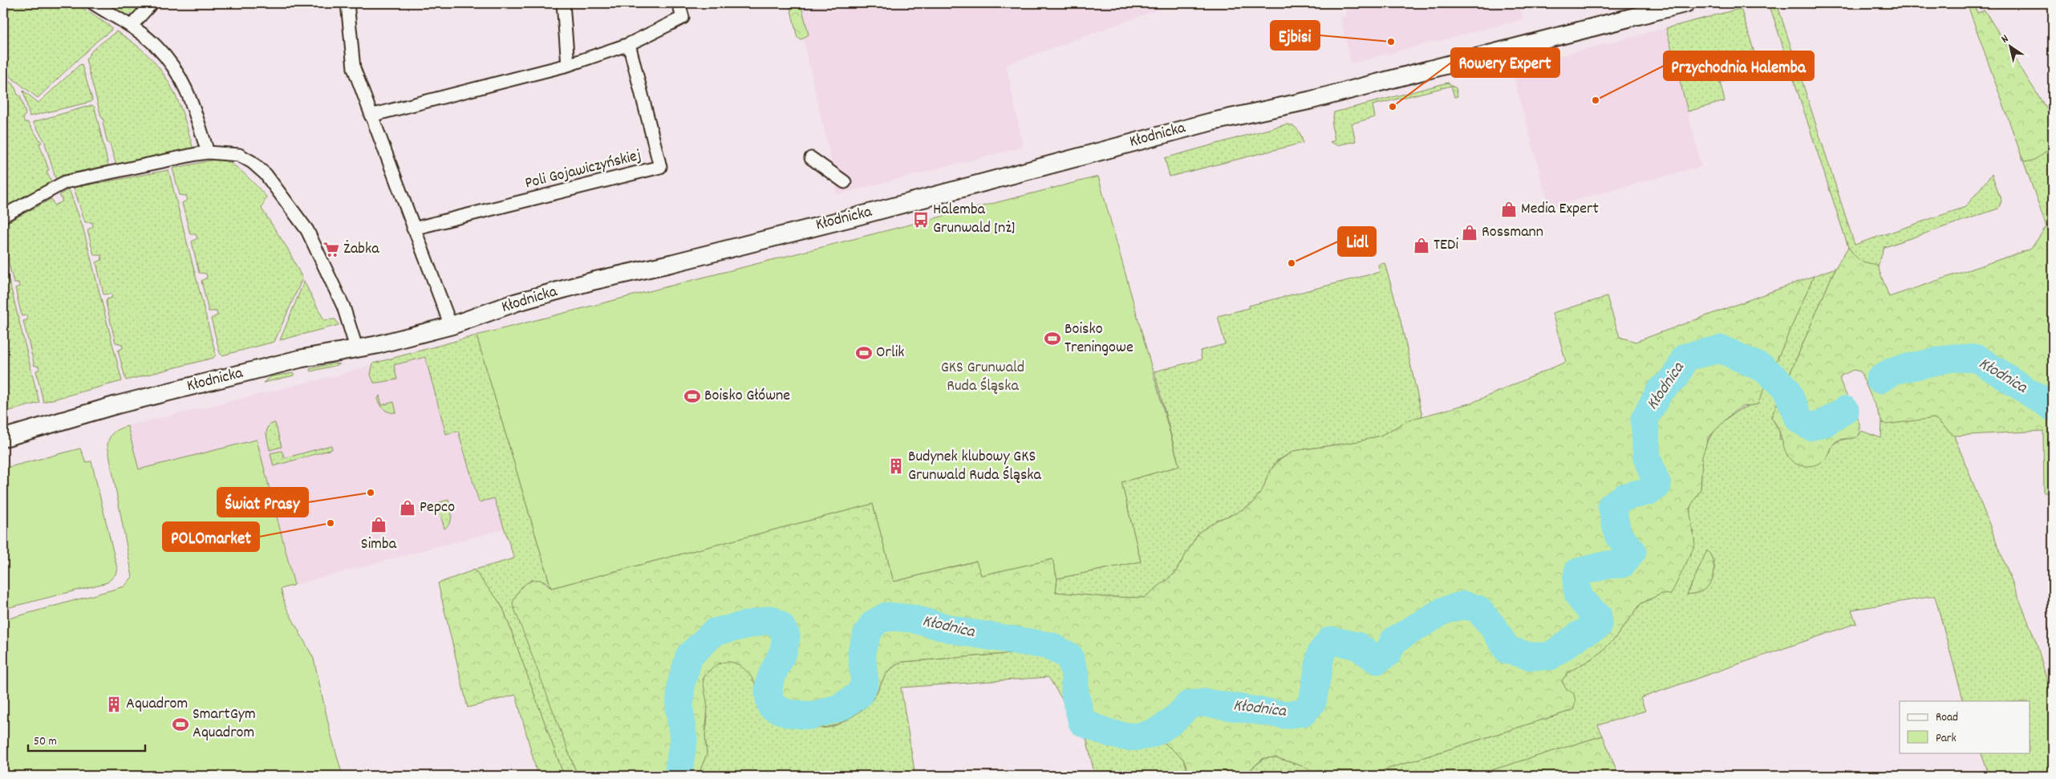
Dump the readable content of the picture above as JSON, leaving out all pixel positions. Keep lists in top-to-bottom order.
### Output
{
  "streets": {
    "street": ["Kłodnicka", "Poli Gojawiczyńskiej"]
  },
  "water": ["Kłodnica"],
  "parks": ["GKS Grunwald Ruda Śląska"],
  "places": {
    "other": [
      "Ejbisi",
      "Przychodnia Halemba",
      "Rowery Expert",
      "Lidl",
      "Świat Prasy",
      "POLOmarket"
    ],
    "shop": [
      "Media Expert",
      "Rossmann",
      "TEDi",
      "Pepco",
      "Simba"
    ],
    "bus stop": ["Halemba Grunwald [nż]"],
    "supermarket": ["Żabka"],
    "sports": [
      "Boisko Treningowe",
      "Orlik",
      "Boisko Główne",
      "SmartGym Aquadrom"
    ],
    "building": ["Budynek klubowy GKS Grunwald Ruda Śląska", "Aquadrom"]
  },
  "legend": ["Road", "Park"],
  "scale_bar": "50 m",
  "north": "top left"
}
